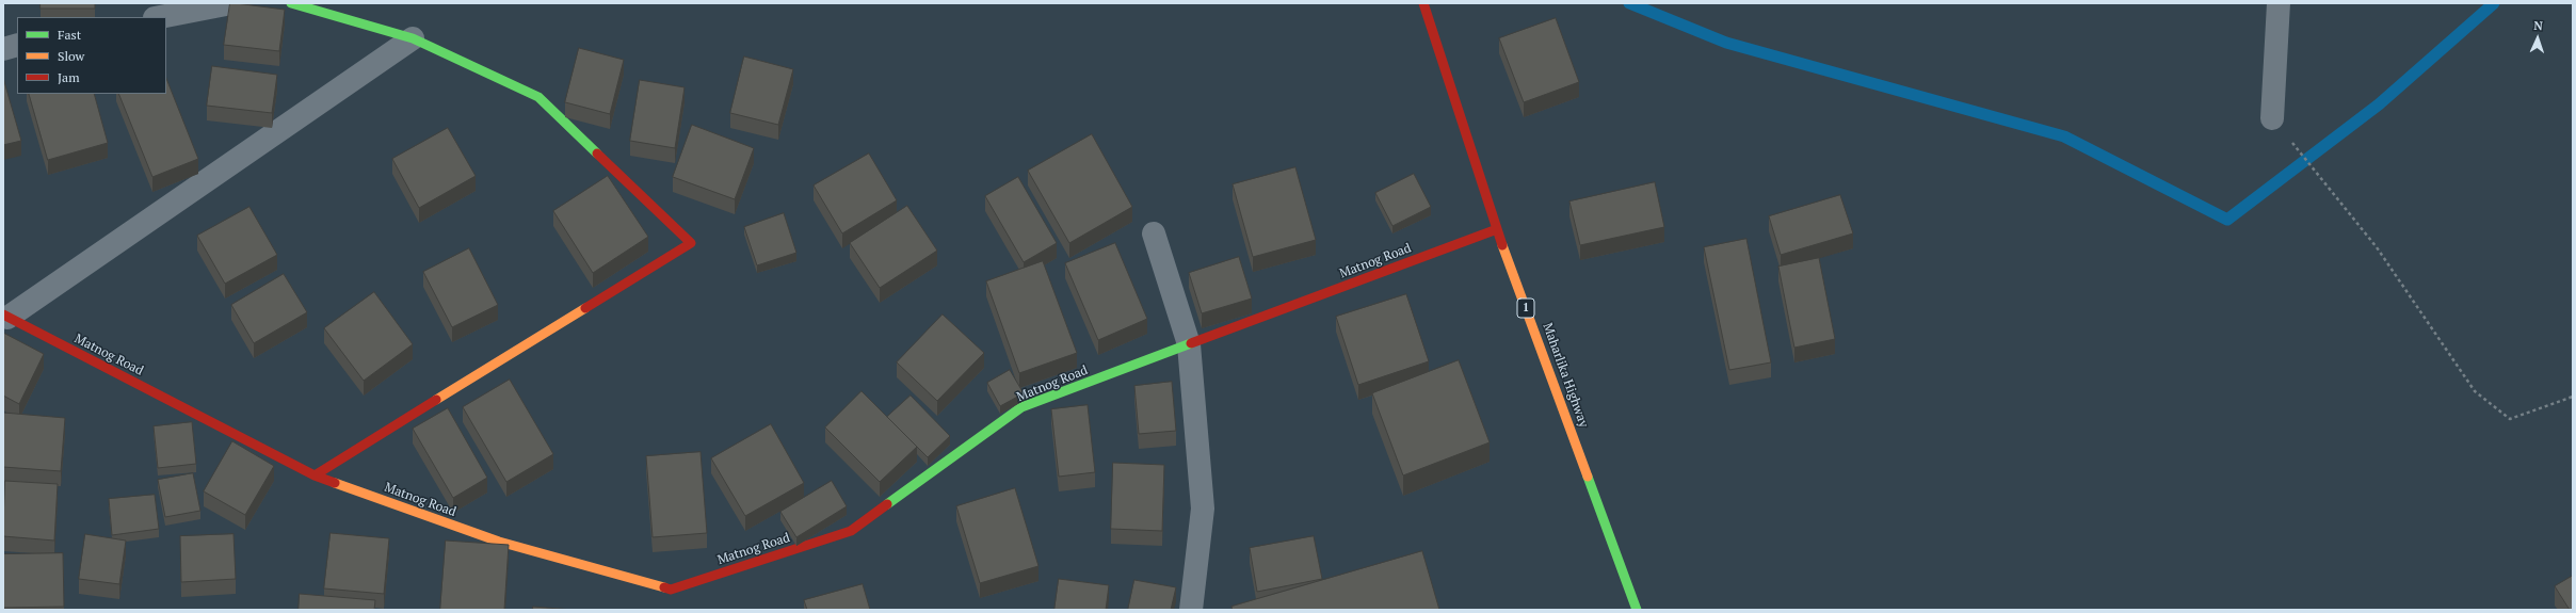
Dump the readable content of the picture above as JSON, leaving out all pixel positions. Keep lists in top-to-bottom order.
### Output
{
  "streets": {
    "main road": ["Matnog Road", "1", "Maharlika Highway"]
  },
  "crossings": [
    ["Matnog Road", "Maharlika Highway"]
  ],
  "legend": ["Fast", "Slow", "Jam"],
  "north": "top"
}
